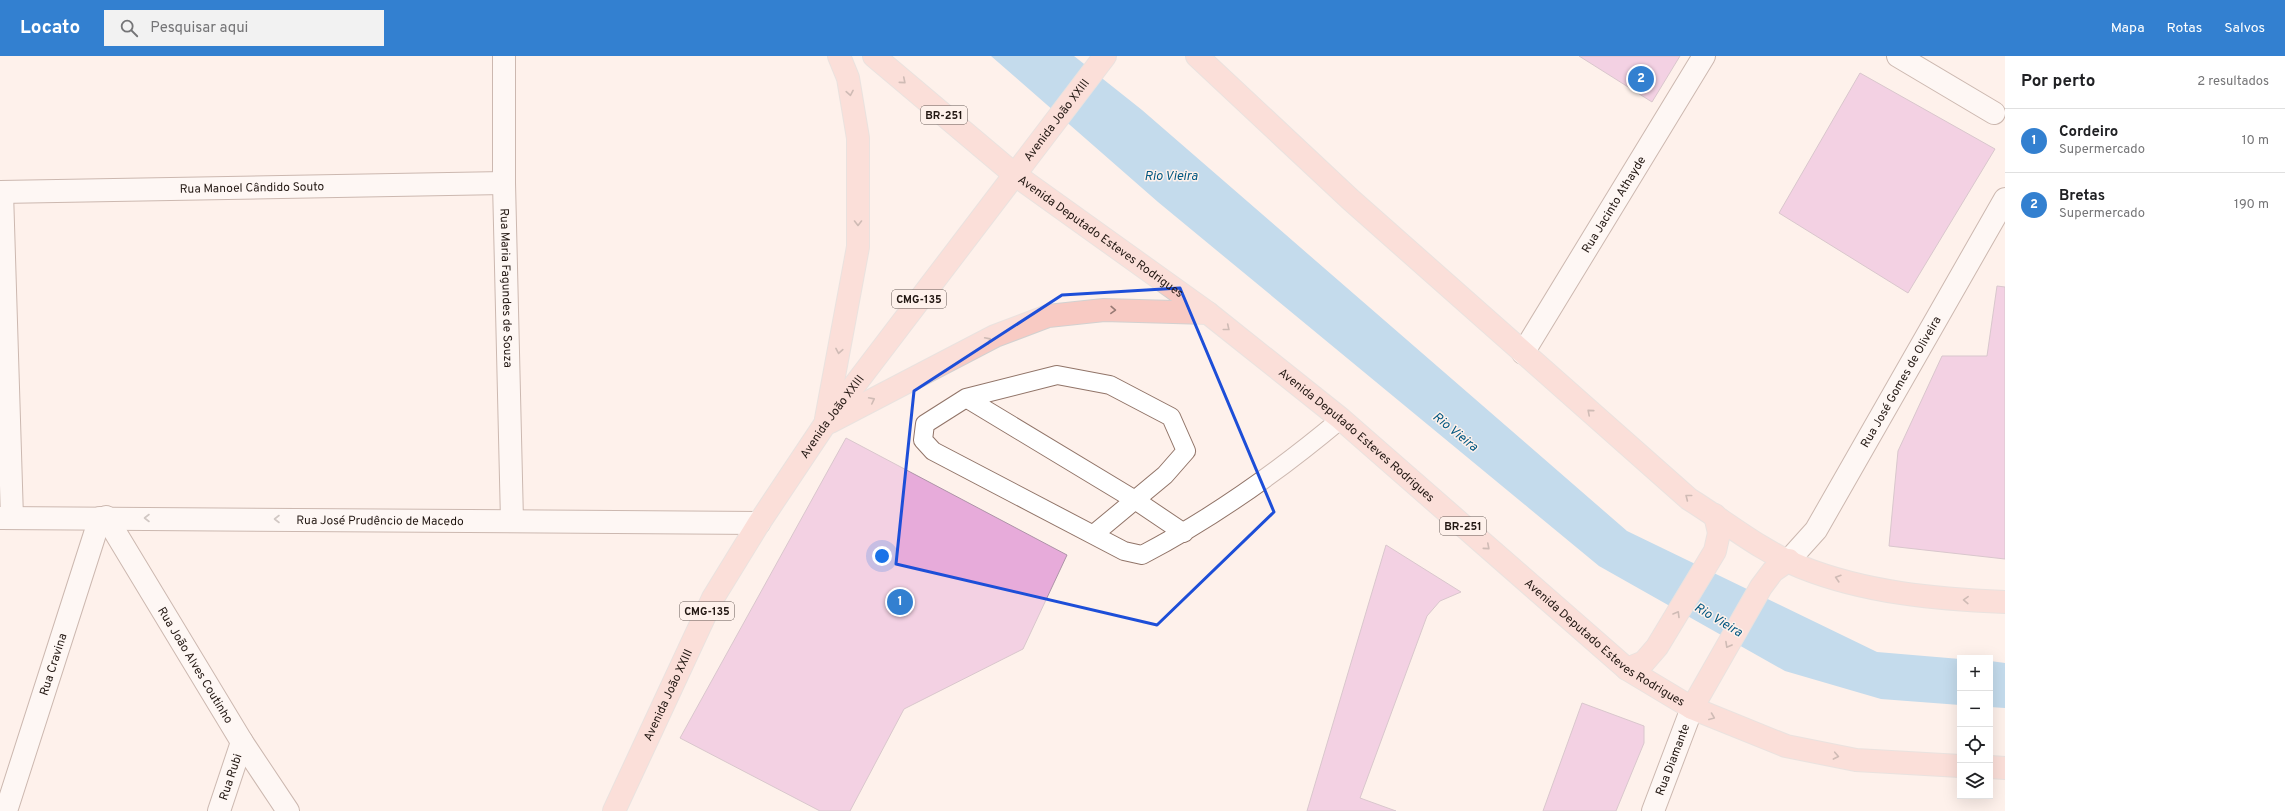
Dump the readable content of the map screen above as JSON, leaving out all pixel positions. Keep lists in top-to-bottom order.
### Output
{
  "streets": {
    "main road": [
      "BR-251",
      "Avenida João XXIII",
      "Avenida Deputado Esteves Rodrigues",
      "CMG-135"
    ],
    "street": [
      "Rua Manoel Cândido Souto",
      "Rua Jacinto Athayde",
      "Rua Maria Fagundes de Souza",
      "Rua José Gomes de Oliveira",
      "Rua José Prudêncio de Macedo",
      "Rua Cravina",
      "Rua João Alves Coutinho",
      "Rua Diamante",
      "Rua Rubi"
    ]
  },
  "crossings": [
    ["Avenida João XXIII", "Avenida Deputado Esteves Rodrigues"],
    ["Avenida João XXIII", "Rua José Prudêncio de Macedo"],
    ["Rua Manoel Cândido Souto", "Rua Maria Fagundes de Souza"],
    ["Avenida Deputado Esteves Rodrigues", "Rua Diamante"],
    ["Rua Maria Fagundes de Souza", "Rua José Prudêncio de Macedo"],
    ["Rua José Prudêncio de Macedo", "Rua Cravina"],
    ["Rua José Prudêncio de Macedo", "Rua João Alves Coutinho"],
    ["Rua Cravina", "Rua João Alves Coutinho"],
    ["Rua João Alves Coutinho", "Rua Rubi"]
  ],
  "one_way": ["Rua José Prudêncio de Macedo"],
  "water": ["Rio Vieira"],
  "page": {
    "header": "Locato",
    "search": "Pesquisar aqui",
    "nav": ["Mapa", "Rotas", "Salvos"],
    "heading": ["Por perto", "2 resultados"],
    "pins": ["2", "1"],
    "list": [
      {
        "mark": "1",
        "name": "Cordeiro",
        "note": "Supermercado",
        "value": "10 m"
      },
      {
        "mark": "2",
        "name": "Bretas",
        "note": "Supermercado",
        "value": "190 m"
      }
    ],
    "map_buttons": ["+", "−"]
  }
}
